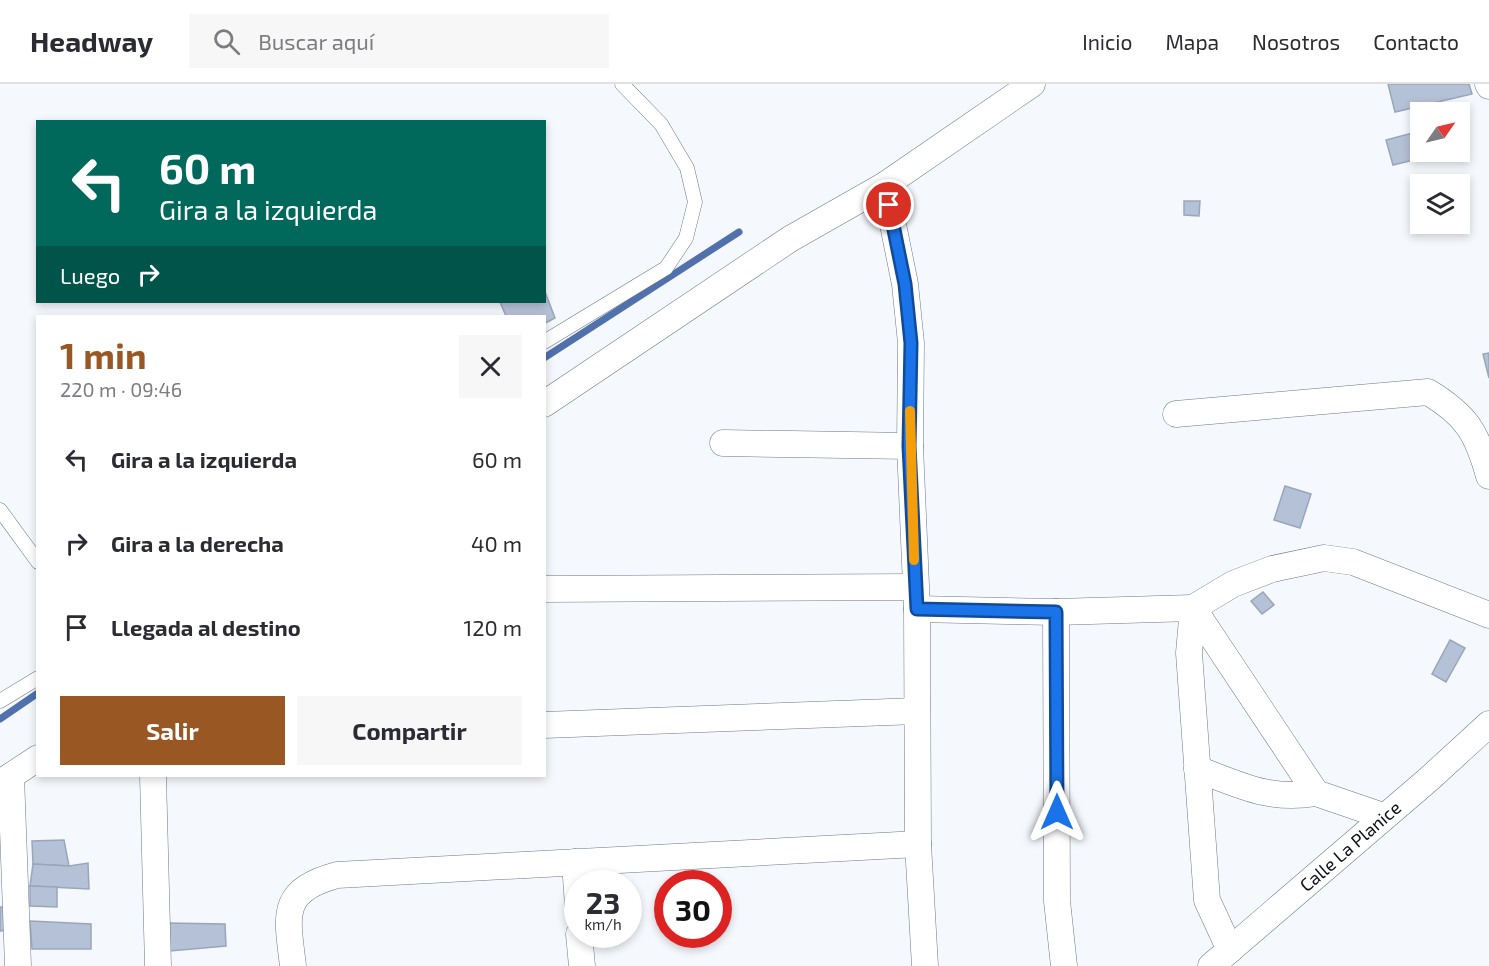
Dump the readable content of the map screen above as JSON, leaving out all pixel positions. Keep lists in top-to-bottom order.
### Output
{
  "streets": {
    "street": ["Calle La Planice"]
  },
  "north": "top right",
  "page": {
    "header": "Headway",
    "search": "Buscar aquí",
    "nav": [
      "Inicio",
      "Mapa",
      "Nosotros",
      "Contacto"
    ],
    "turn": ["60 m", "Gira a la izquierda"],
    "then": "Luego",
    "heading": ["1 min", "220 m · 09:46"],
    "list": [
      {
        "name": "Gira a la izquierda",
        "value": "60 m"
      },
      {
        "name": "Gira a la derecha",
        "value": "40 m"
      },
      {
        "name": "Llegada al destino",
        "value": "120 m"
      }
    ],
    "buttons": ["Salir", "Compartir"],
    "speed": "23 km/h",
    "limit": "30"
  }
}
